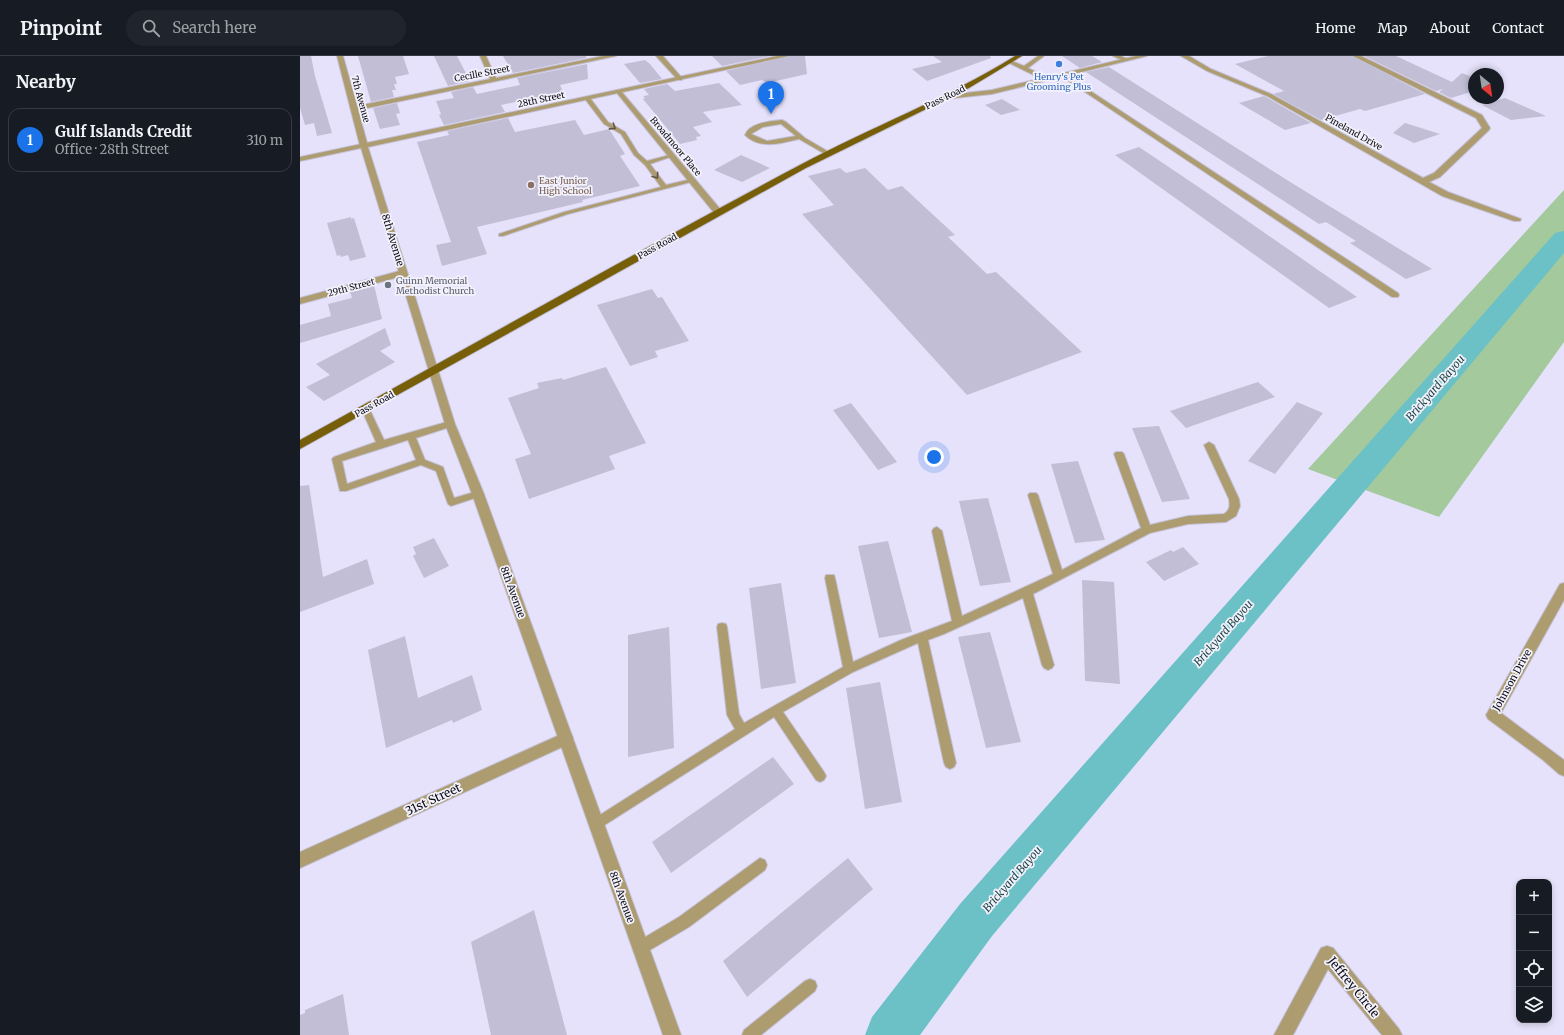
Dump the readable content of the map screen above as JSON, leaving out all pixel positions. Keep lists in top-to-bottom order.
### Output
{
  "streets": {
    "main road": ["Pass Road"],
    "street": [
      "Cecille Street",
      "7th Avenue",
      "28th Street",
      "Pineland Drive",
      "Broadmoor Place",
      "8th Avenue",
      "29th Street",
      "Johnson Drive",
      "31st Street",
      "Jeffrey Circle"
    ]
  },
  "crossings": [
    ["Cecille Street", "7th Avenue"],
    ["Pass Road", "Broadmoor Place"],
    ["Pass Road", "8th Avenue"],
    ["7th Avenue", "28th Street"],
    ["7th Avenue", "8th Avenue"],
    ["28th Street", "Broadmoor Place"],
    ["28th Street", "8th Avenue"],
    ["8th Avenue", "29th Street"],
    ["8th Avenue", "31st Street"]
  ],
  "water": ["Brickyard Bayou"],
  "places": ["Henry's Pet Grooming Plus", "East Junior High School", "Guinn Memorial Methodist Church"],
  "north": "bottom right",
  "page": {
    "header": "Pinpoint",
    "search": "Search here",
    "nav": [
      "Home",
      "Map",
      "About",
      "Contact"
    ],
    "heading": "Nearby",
    "pins": "1",
    "list": [
      {
        "mark": "1",
        "name": "Gulf Islands Credit",
        "note": "Office · 28th Street",
        "value": "310 m"
      }
    ],
    "map_buttons": ["+", "−"]
  }
}
